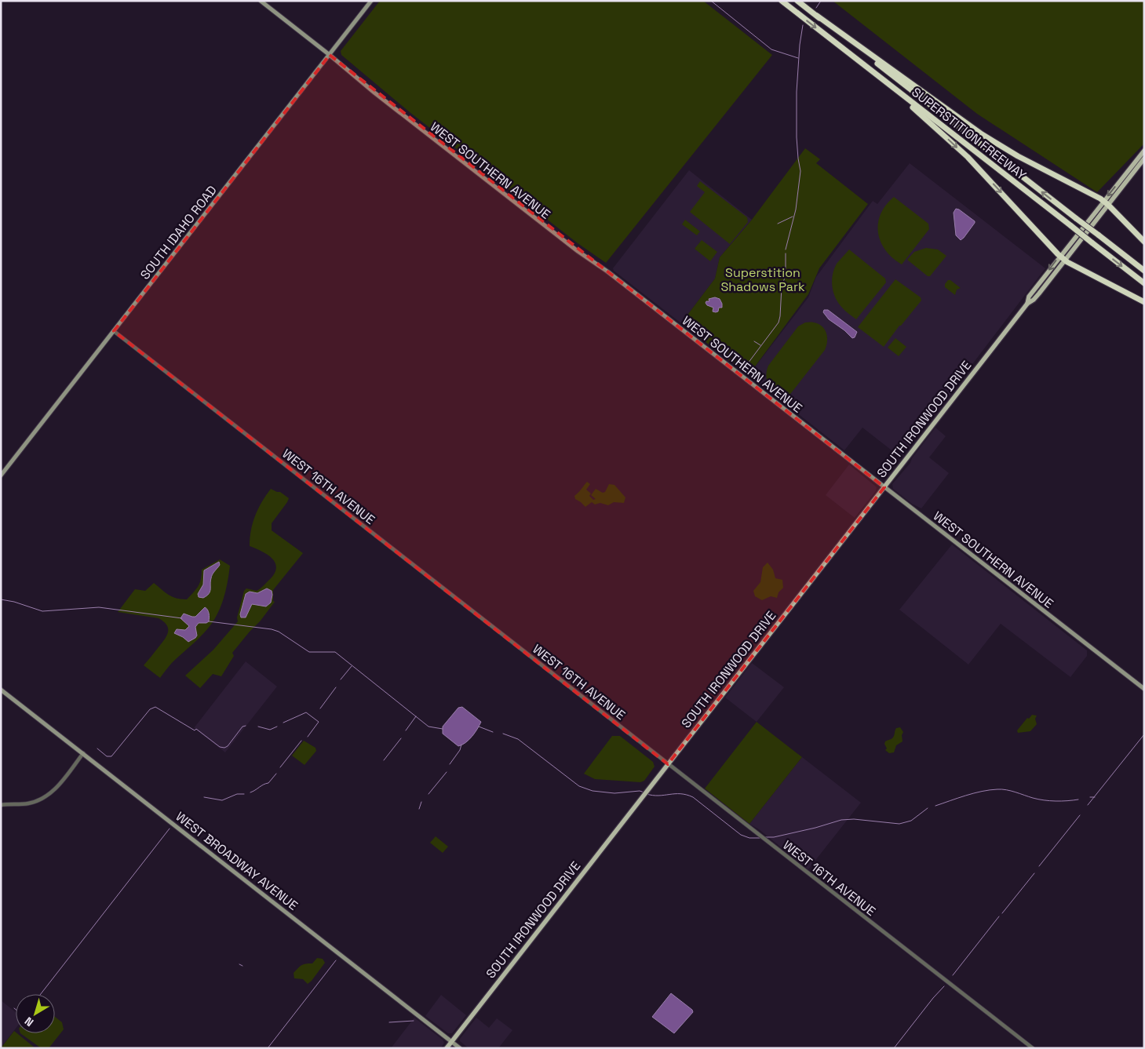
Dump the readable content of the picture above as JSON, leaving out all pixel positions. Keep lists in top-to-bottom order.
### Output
{
  "streets": {
    "highway": ["SUPERSTITION FREEWAY"],
    "main road": [
      "WEST SOUTHERN AVENUE",
      "SOUTH IDAHO ROAD",
      "SOUTH IRONWOOD DRIVE",
      "WEST BROADWAY AVENUE"
    ],
    "street": ["WEST 16TH AVENUE"]
  },
  "crossings": [
    ["WEST SOUTHERN AVENUE", "SOUTH IDAHO ROAD"],
    ["WEST SOUTHERN AVENUE", "SOUTH IRONWOOD DRIVE"],
    ["SOUTH IDAHO ROAD", "WEST 16TH AVENUE"],
    ["SOUTH IRONWOOD DRIVE", "WEST 16TH AVENUE"],
    ["SOUTH IRONWOOD DRIVE", "WEST BROADWAY AVENUE"]
  ],
  "parks": ["Superstition Shadows Park"],
  "north": "bottom left"
}
